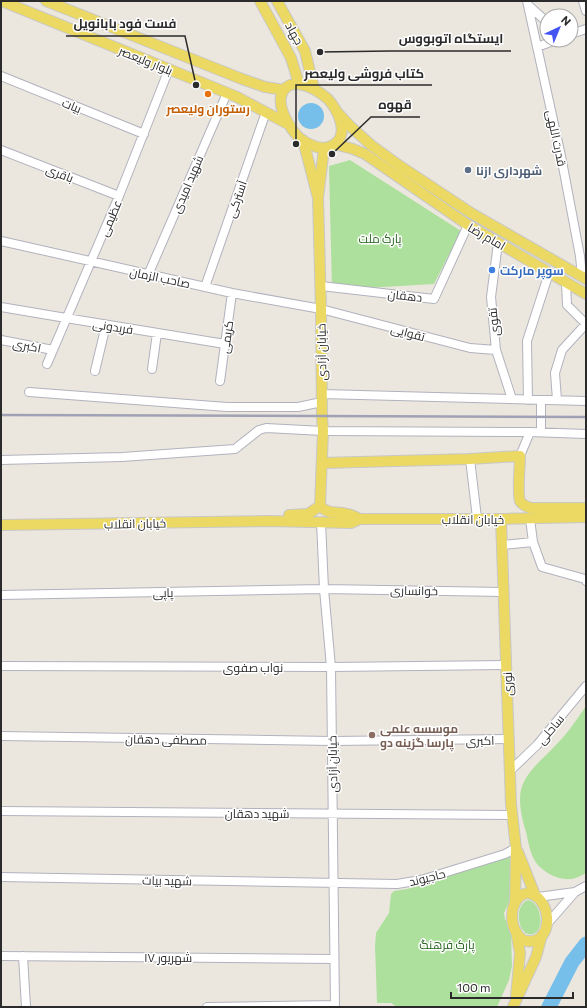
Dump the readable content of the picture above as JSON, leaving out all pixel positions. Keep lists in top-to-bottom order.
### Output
{
  "streets": {
    "main road": [
      "جهاد",
      "بلوار ولیعصر",
      "امام رضا",
      "خیابان آزادی",
      "خیابان انقلاب",
      "نوری"
    ],
    "street": [
      "بیات",
      "قدرت اللهی",
      "باقری",
      "شهید امیدی",
      "آسترکی",
      "عظیمی",
      "صاحب الزمان",
      "دهقان",
      "تقوی",
      "فریدونی",
      "تقوایی",
      "کریمی",
      "اکبری",
      "خوانساری",
      "پاپی",
      "نواب صفوی",
      "ساحلی",
      "مصطفی دهقان",
      "شهید دهقان",
      "حاجیوند",
      "شهید بیات",
      "۱۷ شهریور"
    ]
  },
  "crossings": [
    ["جهاد", "بلوار ولیعصر"],
    ["بلوار ولیعصر", "شهید امیدی"],
    ["بلوار ولیعصر", "آسترکی"],
    ["بلوار ولیعصر", "عظیمی"],
    ["بیات", "عظیمی"],
    ["قدرت اللهی", "امام رضا"],
    ["باقری", "عظیمی"],
    ["شهید امیدی", "صاحب الزمان"],
    ["آسترکی", "صاحب الزمان"],
    ["عظیمی", "صاحب الزمان"],
    ["عظیمی", "فریدونی"],
    ["عظیمی", "اکبری"],
    ["امام رضا", "دهقان"],
    ["امام رضا", "تقوی"],
    ["صاحب الزمان", "تقوایی"],
    ["صاحب الزمان", "کریمی"],
    ["صاحب الزمان", "خیابان آزادی"],
    ["دهقان", "خیابان آزادی"],
    ["تقوی", "تقوایی"],
    ["فریدونی", "کریمی"],
    ["تقوایی", "خیابان آزادی"],
    ["اکبری", "خیابان آزادی"],
    ["اکبری", "نوری"],
    ["اکبری", "مصطفی دهقان"],
    ["خیابان آزادی", "خیابان انقلاب"],
    ["خیابان آزادی", "خوانساری"],
    ["خیابان آزادی", "پاپی"],
    ["خیابان آزادی", "نواب صفوی"],
    ["خیابان آزادی", "مصطفی دهقان"],
    ["خیابان آزادی", "شهید دهقان"],
    ["خیابان آزادی", "حاجیوند"],
    ["خیابان آزادی", "شهید بیات"],
    ["خیابان آزادی", "۱۷ شهریور"],
    ["خیابان انقلاب", "نوری"],
    ["خوانساری", "پاپی"],
    ["خوانساری", "نوری"],
    ["نواب صفوی", "نوری"],
    ["نوری", "ساحلی"],
    ["نوری", "شهید دهقان"],
    ["نوری", "حاجیوند"],
    ["حاجیوند", "شهید بیات"]
  ],
  "parks": ["پارک ملت", "پارک فرهنگ"],
  "places": [
    "ایستگاه اتوبووس",
    "فست فود بابانویل",
    "رستوران ولیعصر",
    "کتاب فروشی ولیعصر",
    "قهوه",
    "شهرداری ازنا",
    "سوپر مارکت",
    "موسسه علمی پارسا گزینه دو"
  ],
  "scale_bar": "100 m",
  "north": "top right"
}
